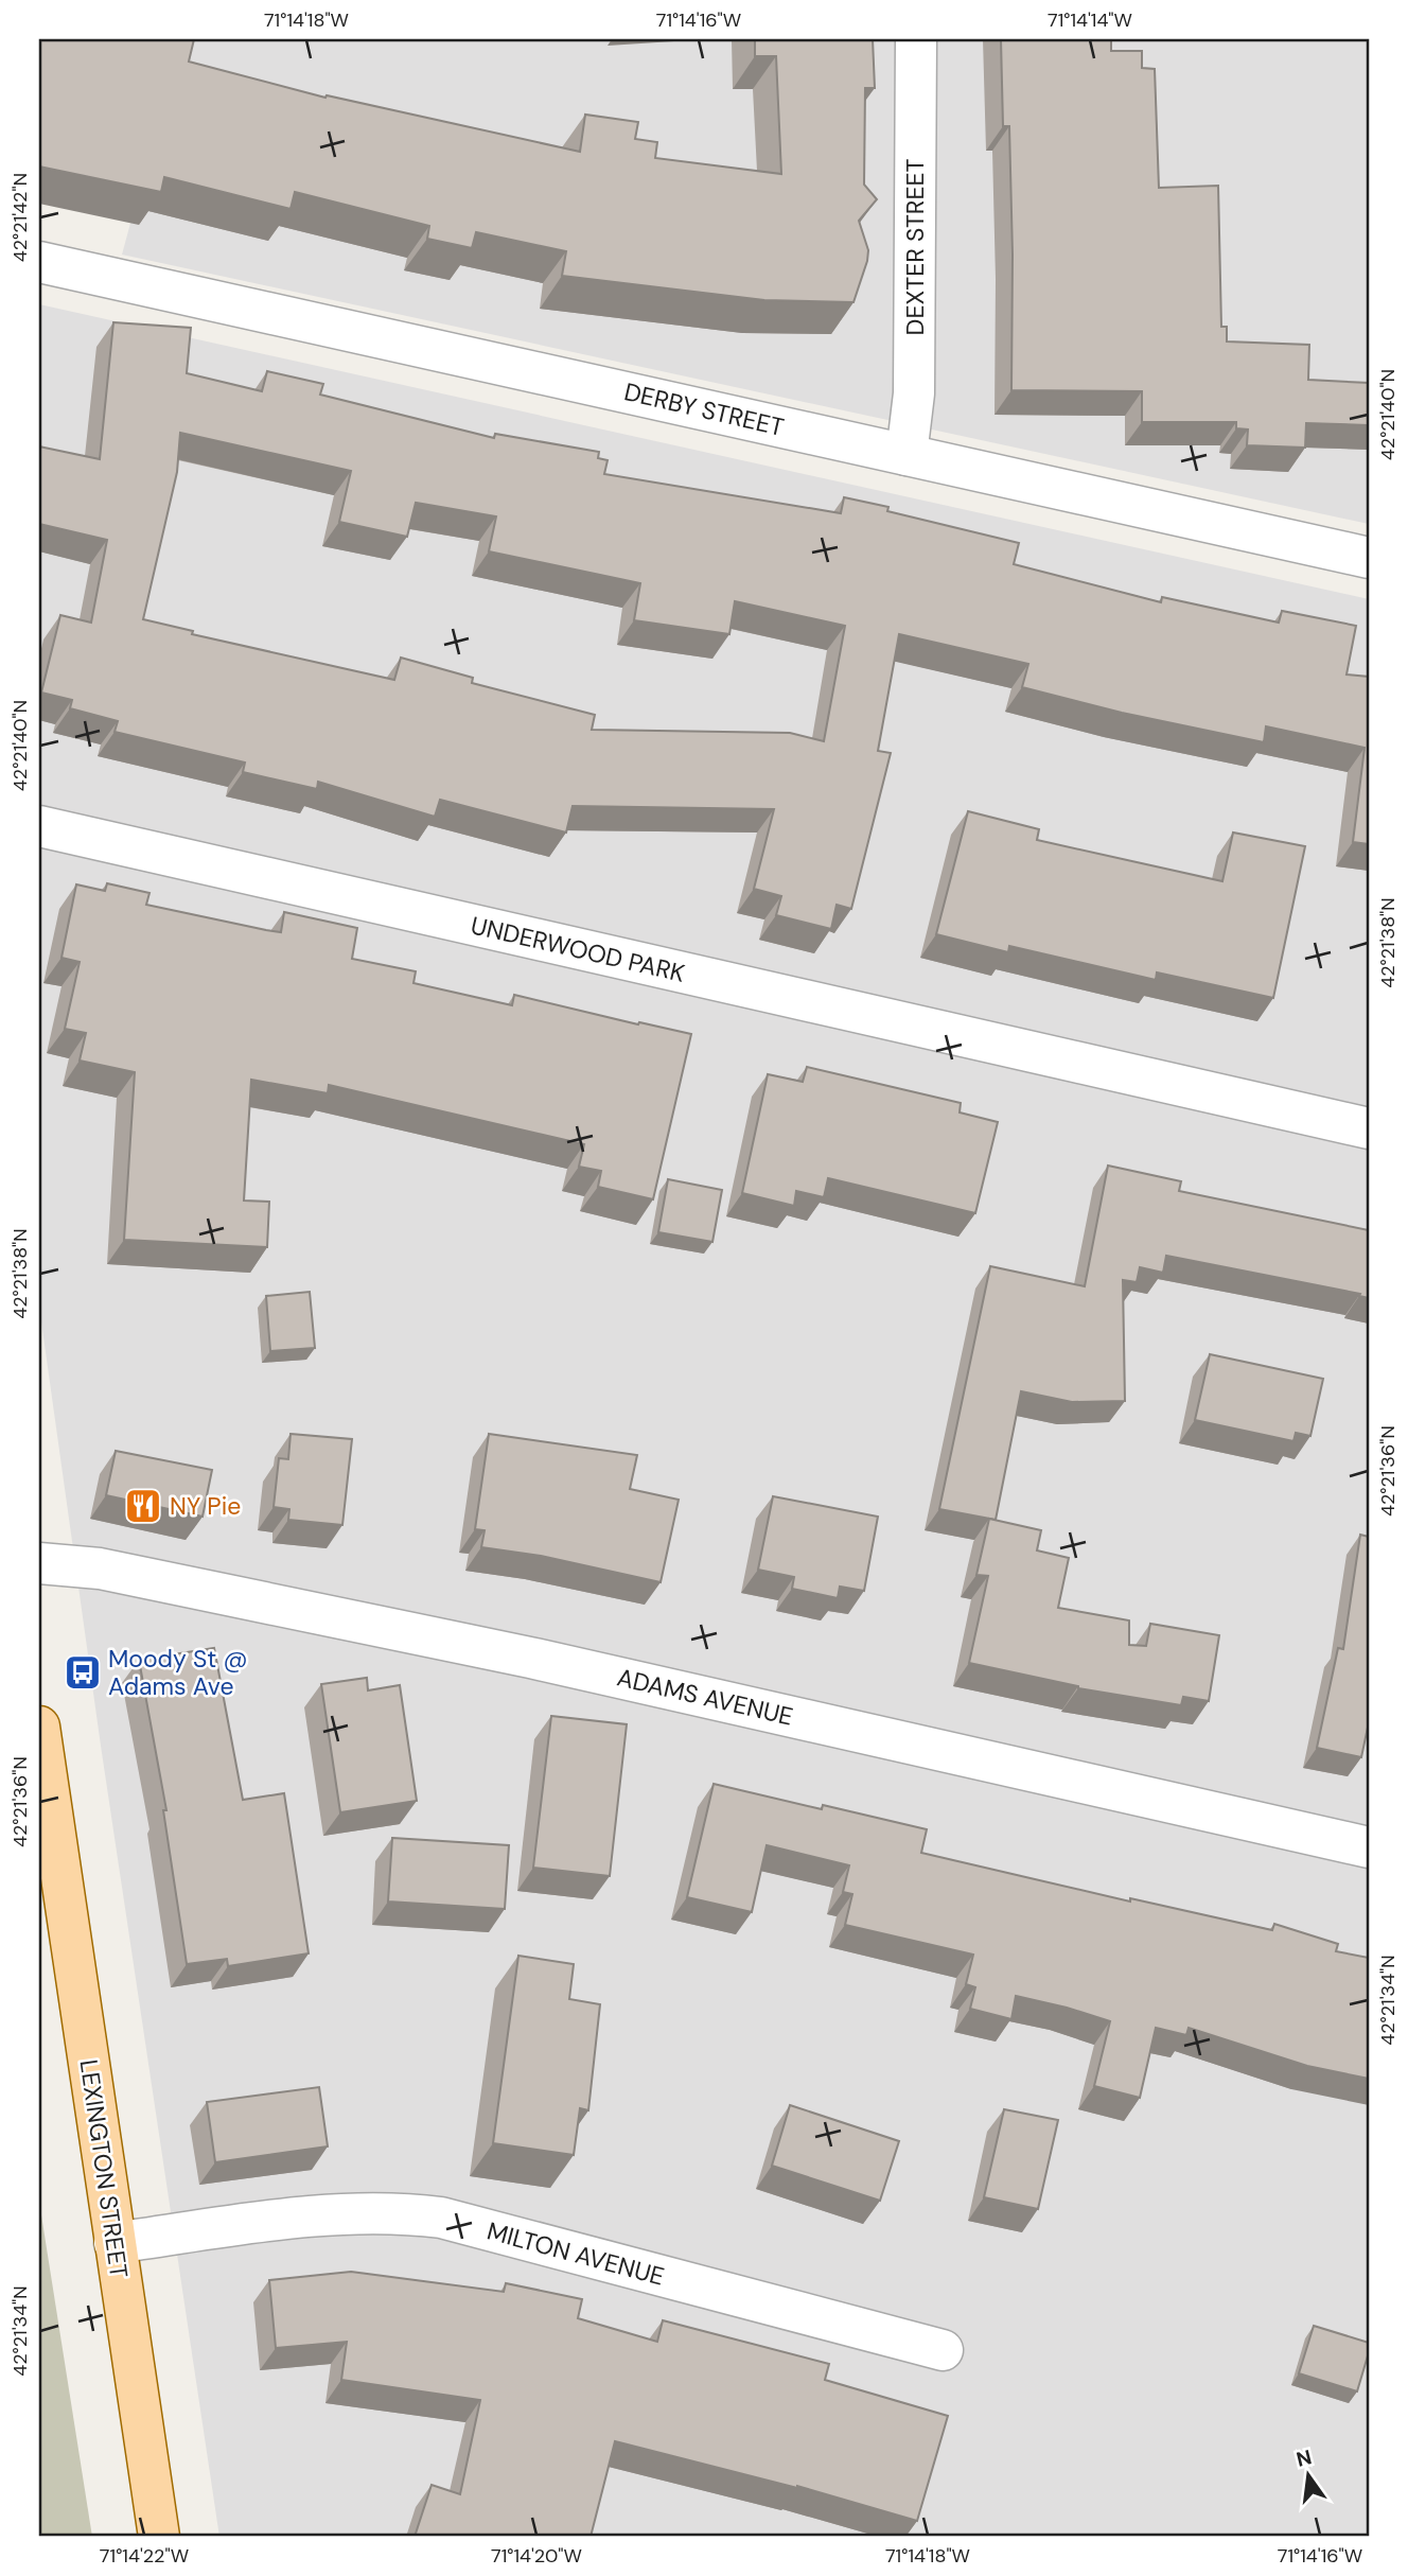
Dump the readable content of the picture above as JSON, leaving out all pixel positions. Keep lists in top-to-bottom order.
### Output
{
  "streets": {
    "main road": ["LEXINGTON STREET"],
    "street": [
      "DEXTER STREET",
      "DERBY STREET",
      "UNDERWOOD PARK",
      "ADAMS AVENUE",
      "MILTON AVENUE"
    ]
  },
  "crossings": [
    ["DEXTER STREET", "DERBY STREET"],
    ["LEXINGTON STREET", "MILTON AVENUE"]
  ],
  "places": {
    "restaurant": ["NY Pie"],
    "bus stop": ["Moody St @ Adams Ave"]
  },
  "north": "top",
  "coordinates": [
    "71°14'18\"W",
    "71°14'16\"W",
    "71°14'14\"W",
    "42°21'42\"N",
    "42°21'40\"N",
    "42°21'38\"N",
    "42°21'36\"N",
    "42°21'34\"N",
    "71°14'22\"W",
    "71°14'20\"W"
  ]
}
